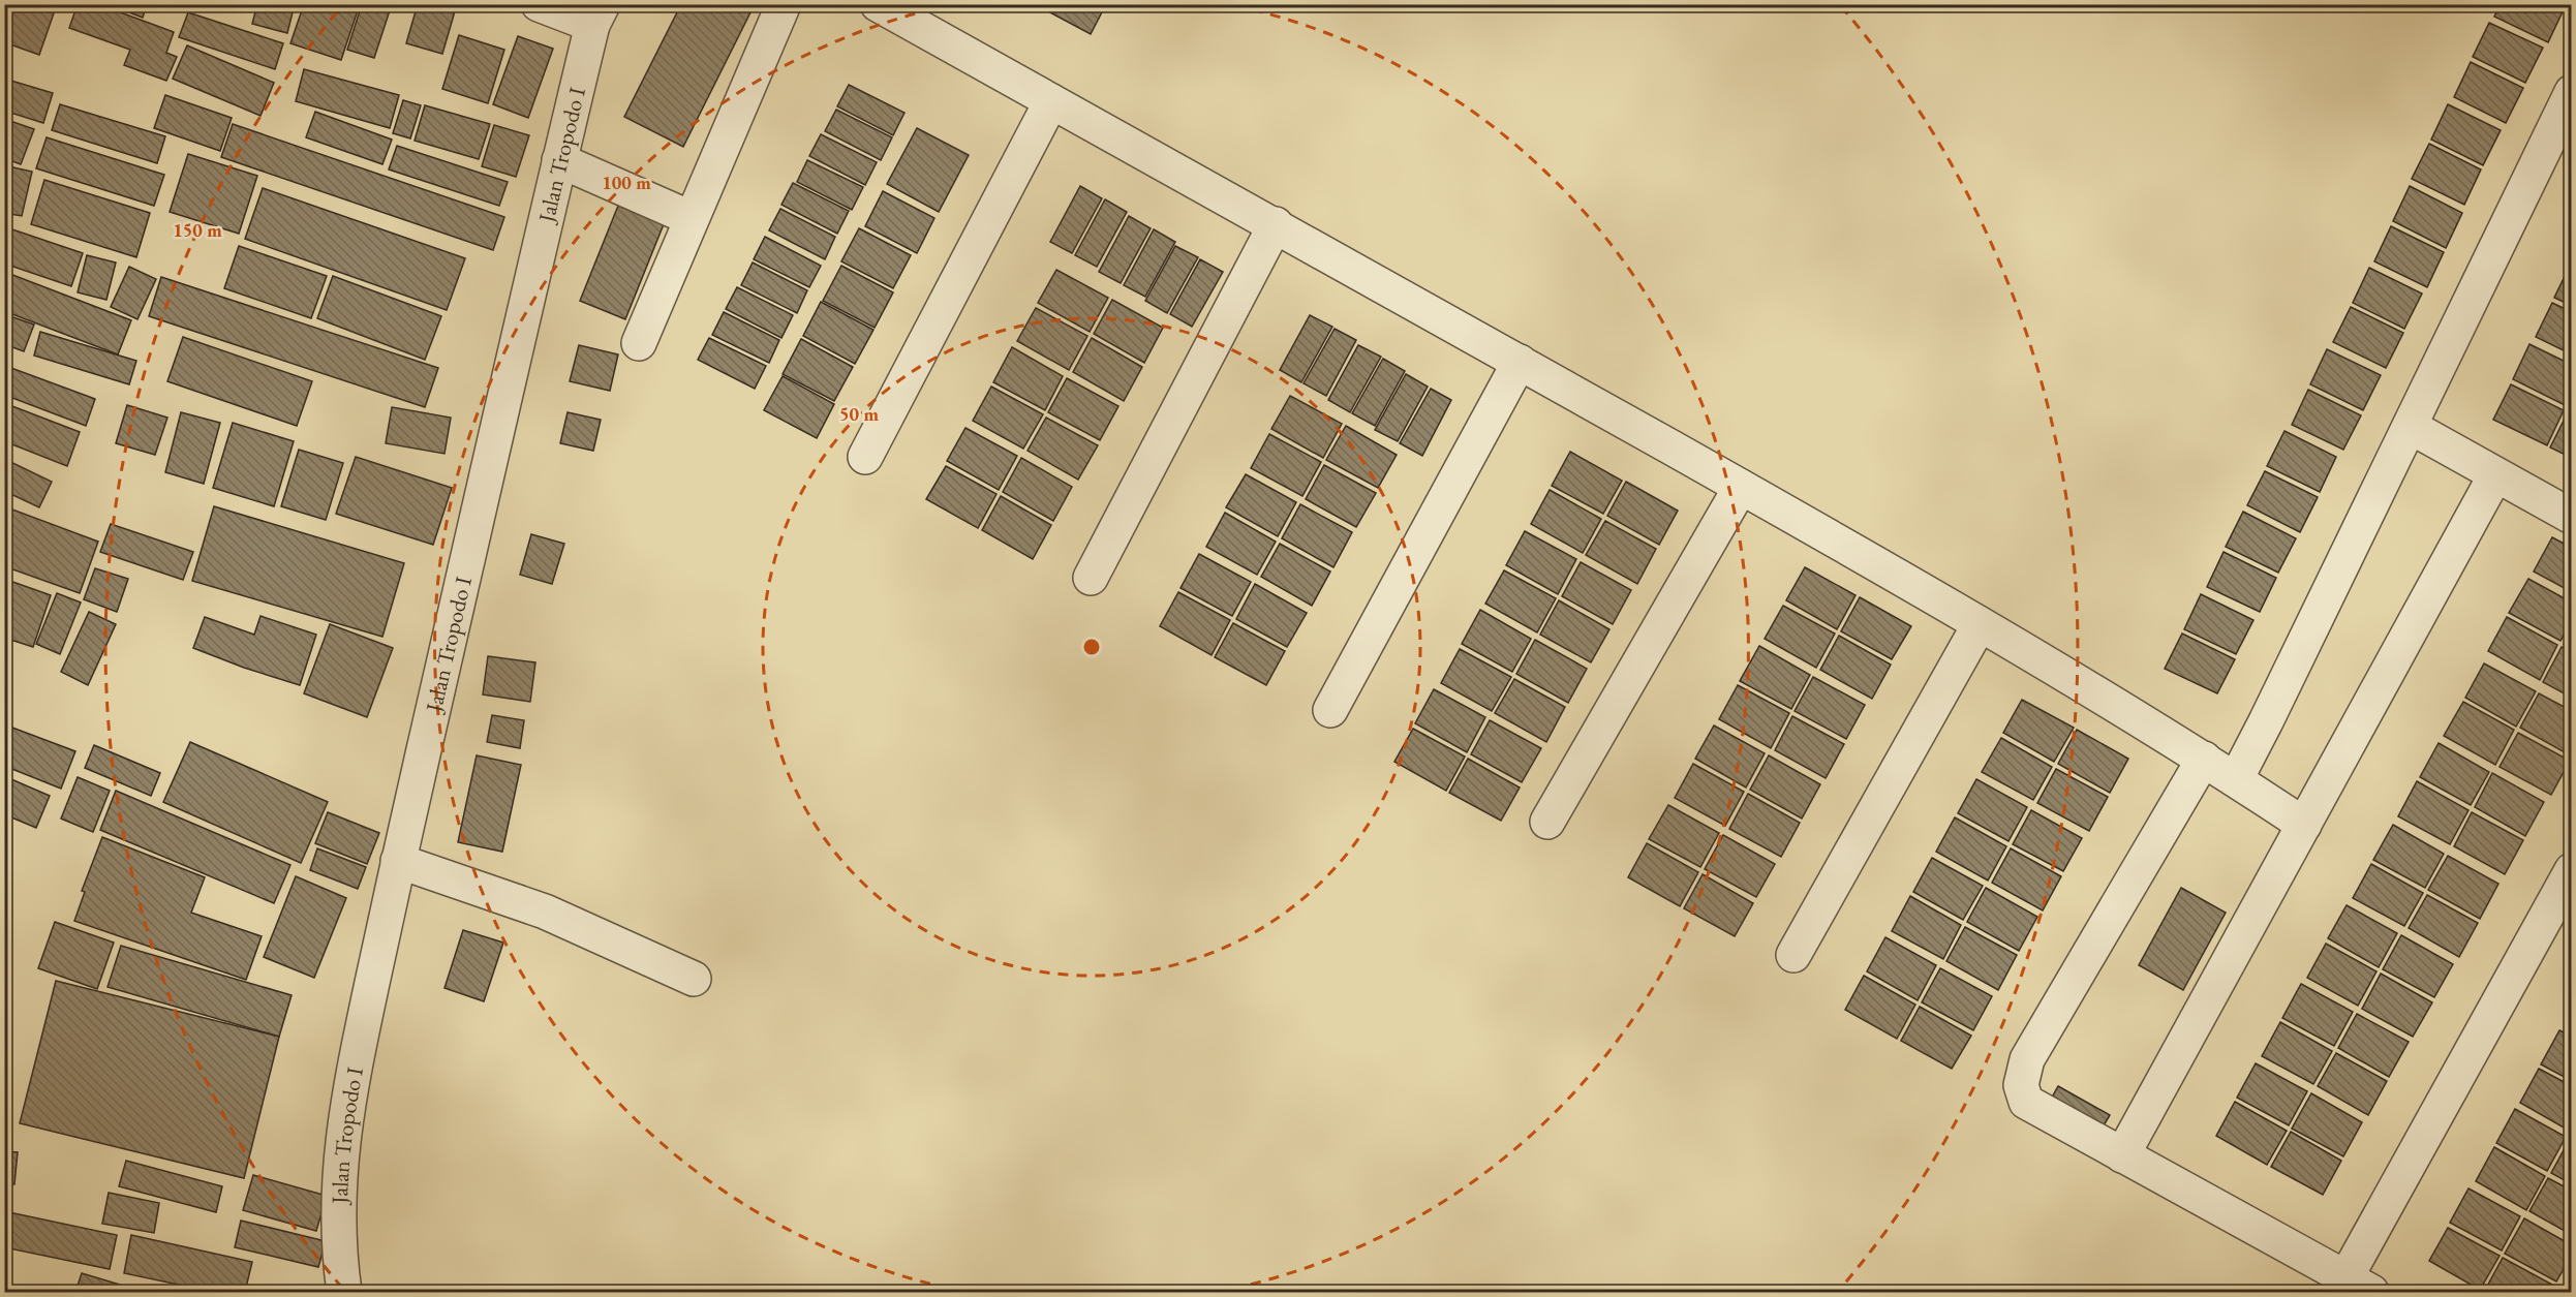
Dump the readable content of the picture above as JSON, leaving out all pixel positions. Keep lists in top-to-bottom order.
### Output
{
  "streets": {
    "street": ["Jalan Tropodo I"]
  },
  "rings": ["100 m", "150 m", "50 m"]
}
